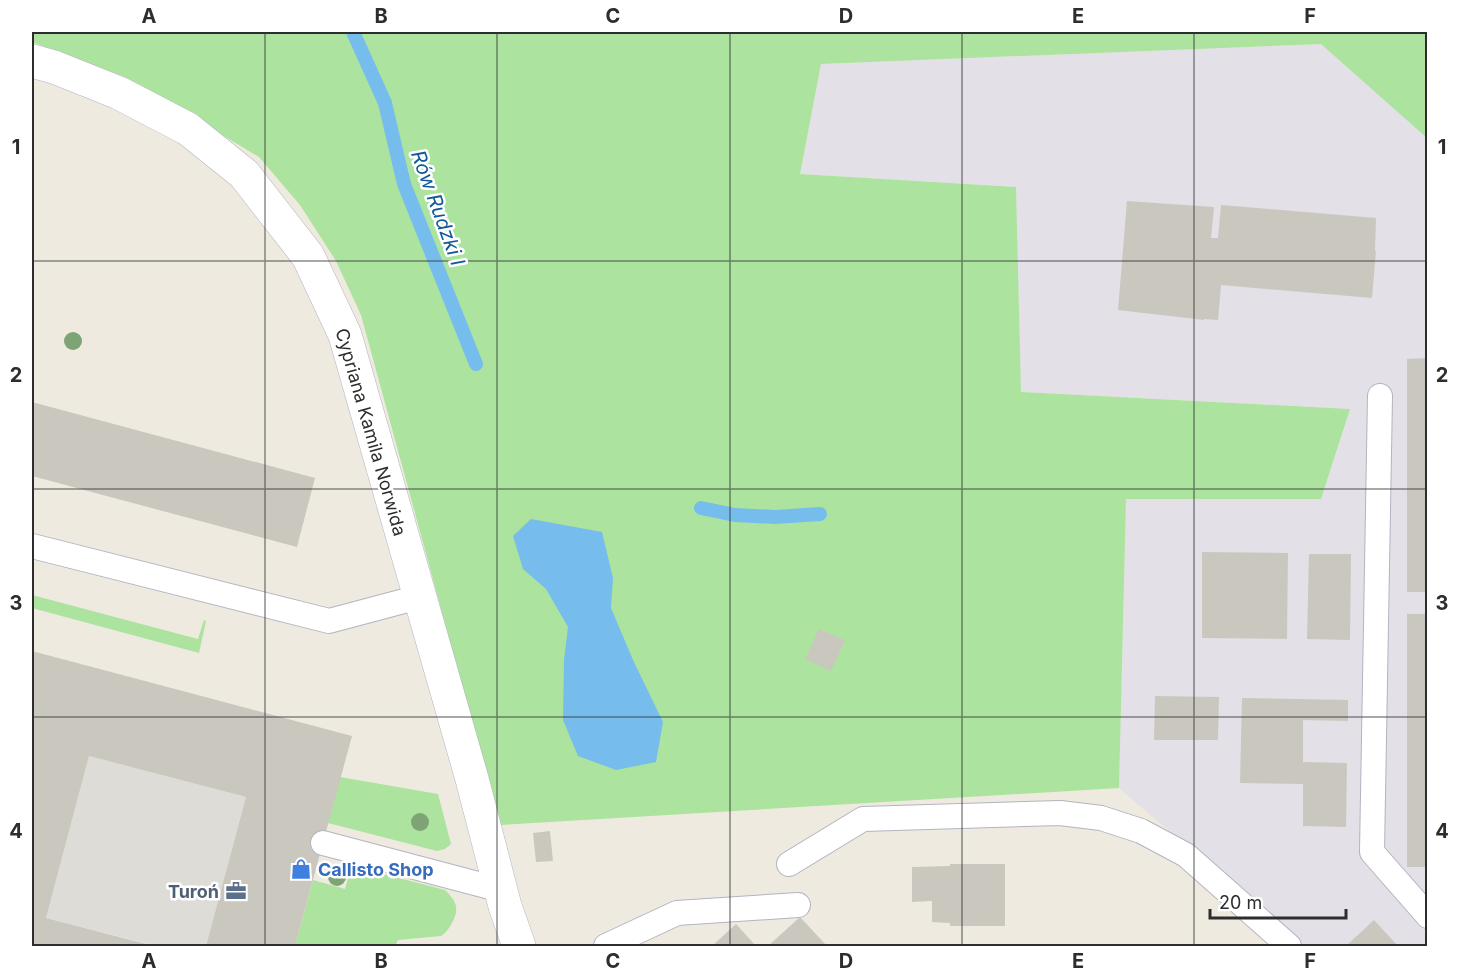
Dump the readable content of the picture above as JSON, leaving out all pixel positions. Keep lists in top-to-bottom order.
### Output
{
  "streets": {
    "street": ["Cypriana Kamila Norwida"]
  },
  "water": ["Rów Rudzki I"],
  "places": {
    "shop": ["Callisto Shop"],
    "office": ["Turoń"]
  },
  "scale_bar": "20 m",
  "grid": {
    "columns": [
      "A",
      "B",
      "C",
      "D",
      "E",
      "F"
    ],
    "rows": [
      "1",
      "2",
      "3",
      "4"
    ]
  }
}
